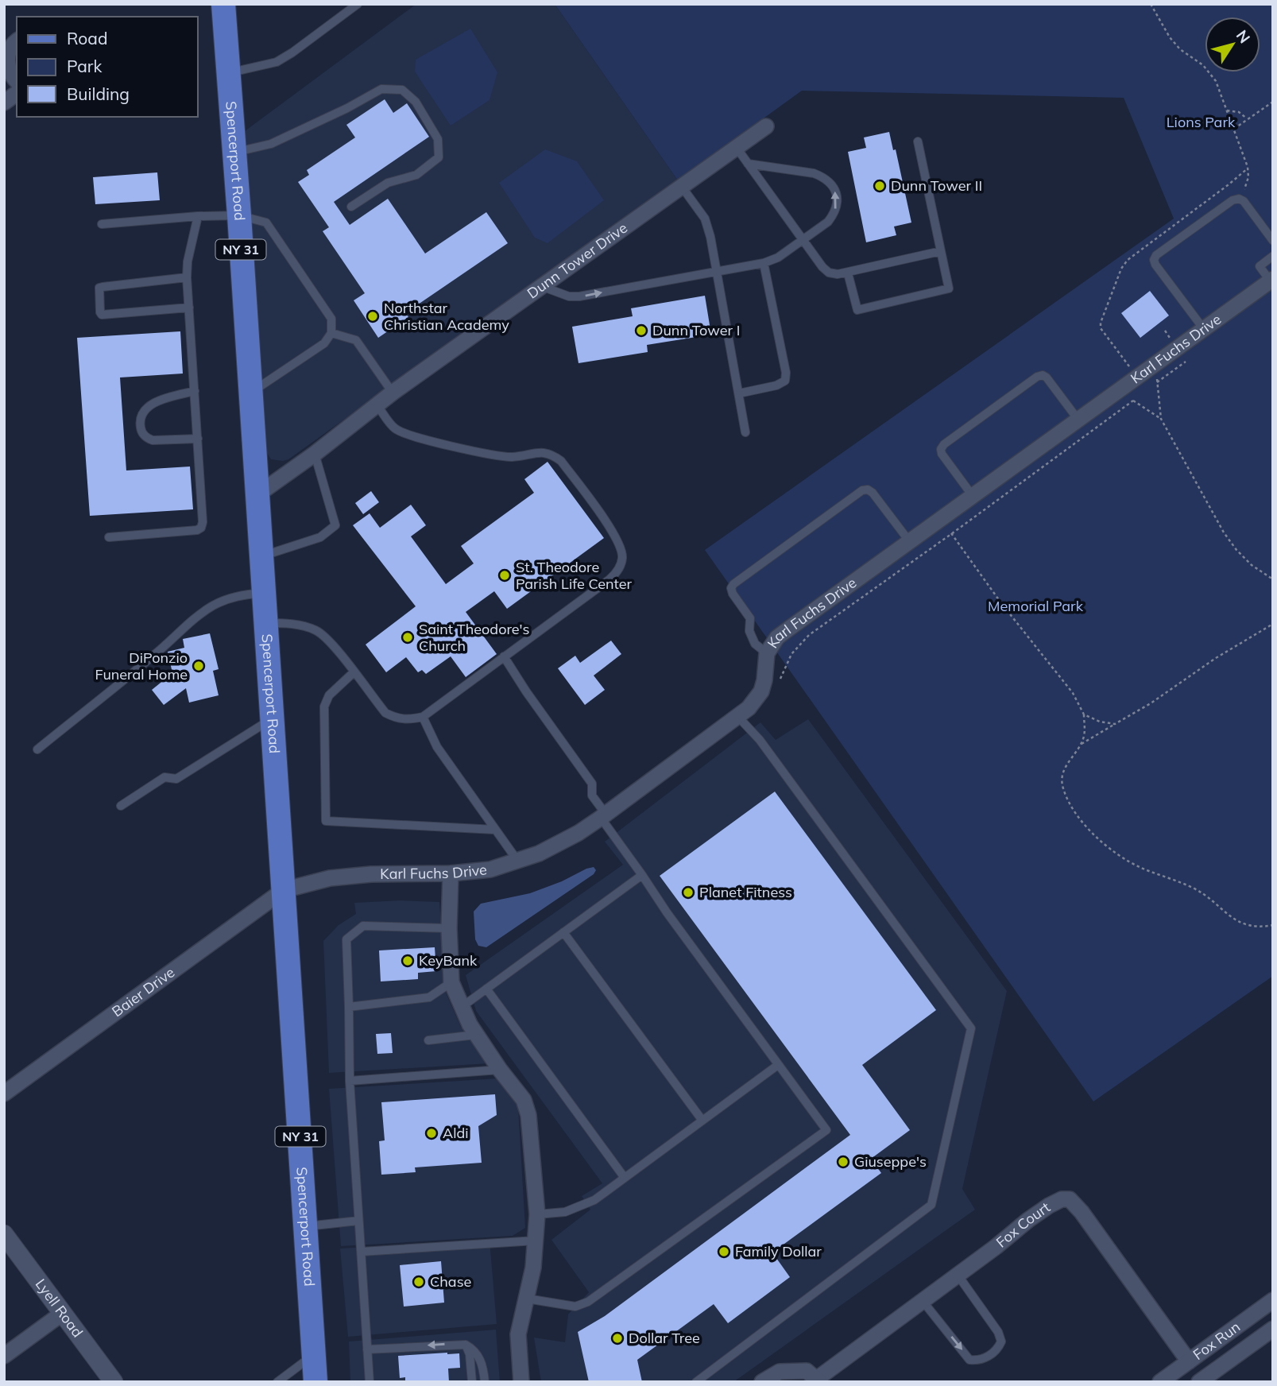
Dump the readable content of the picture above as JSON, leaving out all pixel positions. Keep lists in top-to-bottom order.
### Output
{
  "streets": {
    "main road": ["Spencerport Road", "NY 31"],
    "street": [
      "Dunn Tower Drive",
      "Karl Fuchs Drive",
      "Baier Drive",
      "Fox Court",
      "Lyell Road",
      "Fox Run"
    ]
  },
  "crossings": [
    ["Spencerport Road", "Dunn Tower Drive"],
    ["Spencerport Road", "Karl Fuchs Drive"],
    ["Spencerport Road", "Baier Drive"],
    ["Karl Fuchs Drive", "Baier Drive"],
    ["Fox Court", "Fox Run"]
  ],
  "parks": ["Lions Park", "Memorial Park"],
  "places": [
    "Dunn Tower II",
    "Northstar Christian Academy",
    "Dunn Tower I",
    "St. Theodore Parish Life Center",
    "Saint Theodore's Church",
    "DiPonzio Funeral Home",
    "Planet Fitness",
    "KeyBank",
    "Aldi",
    "Giuseppe's",
    "Family Dollar",
    "Chase",
    "Dollar Tree"
  ],
  "legend": ["Road", "Park", "Building"],
  "north": "top right"
}
